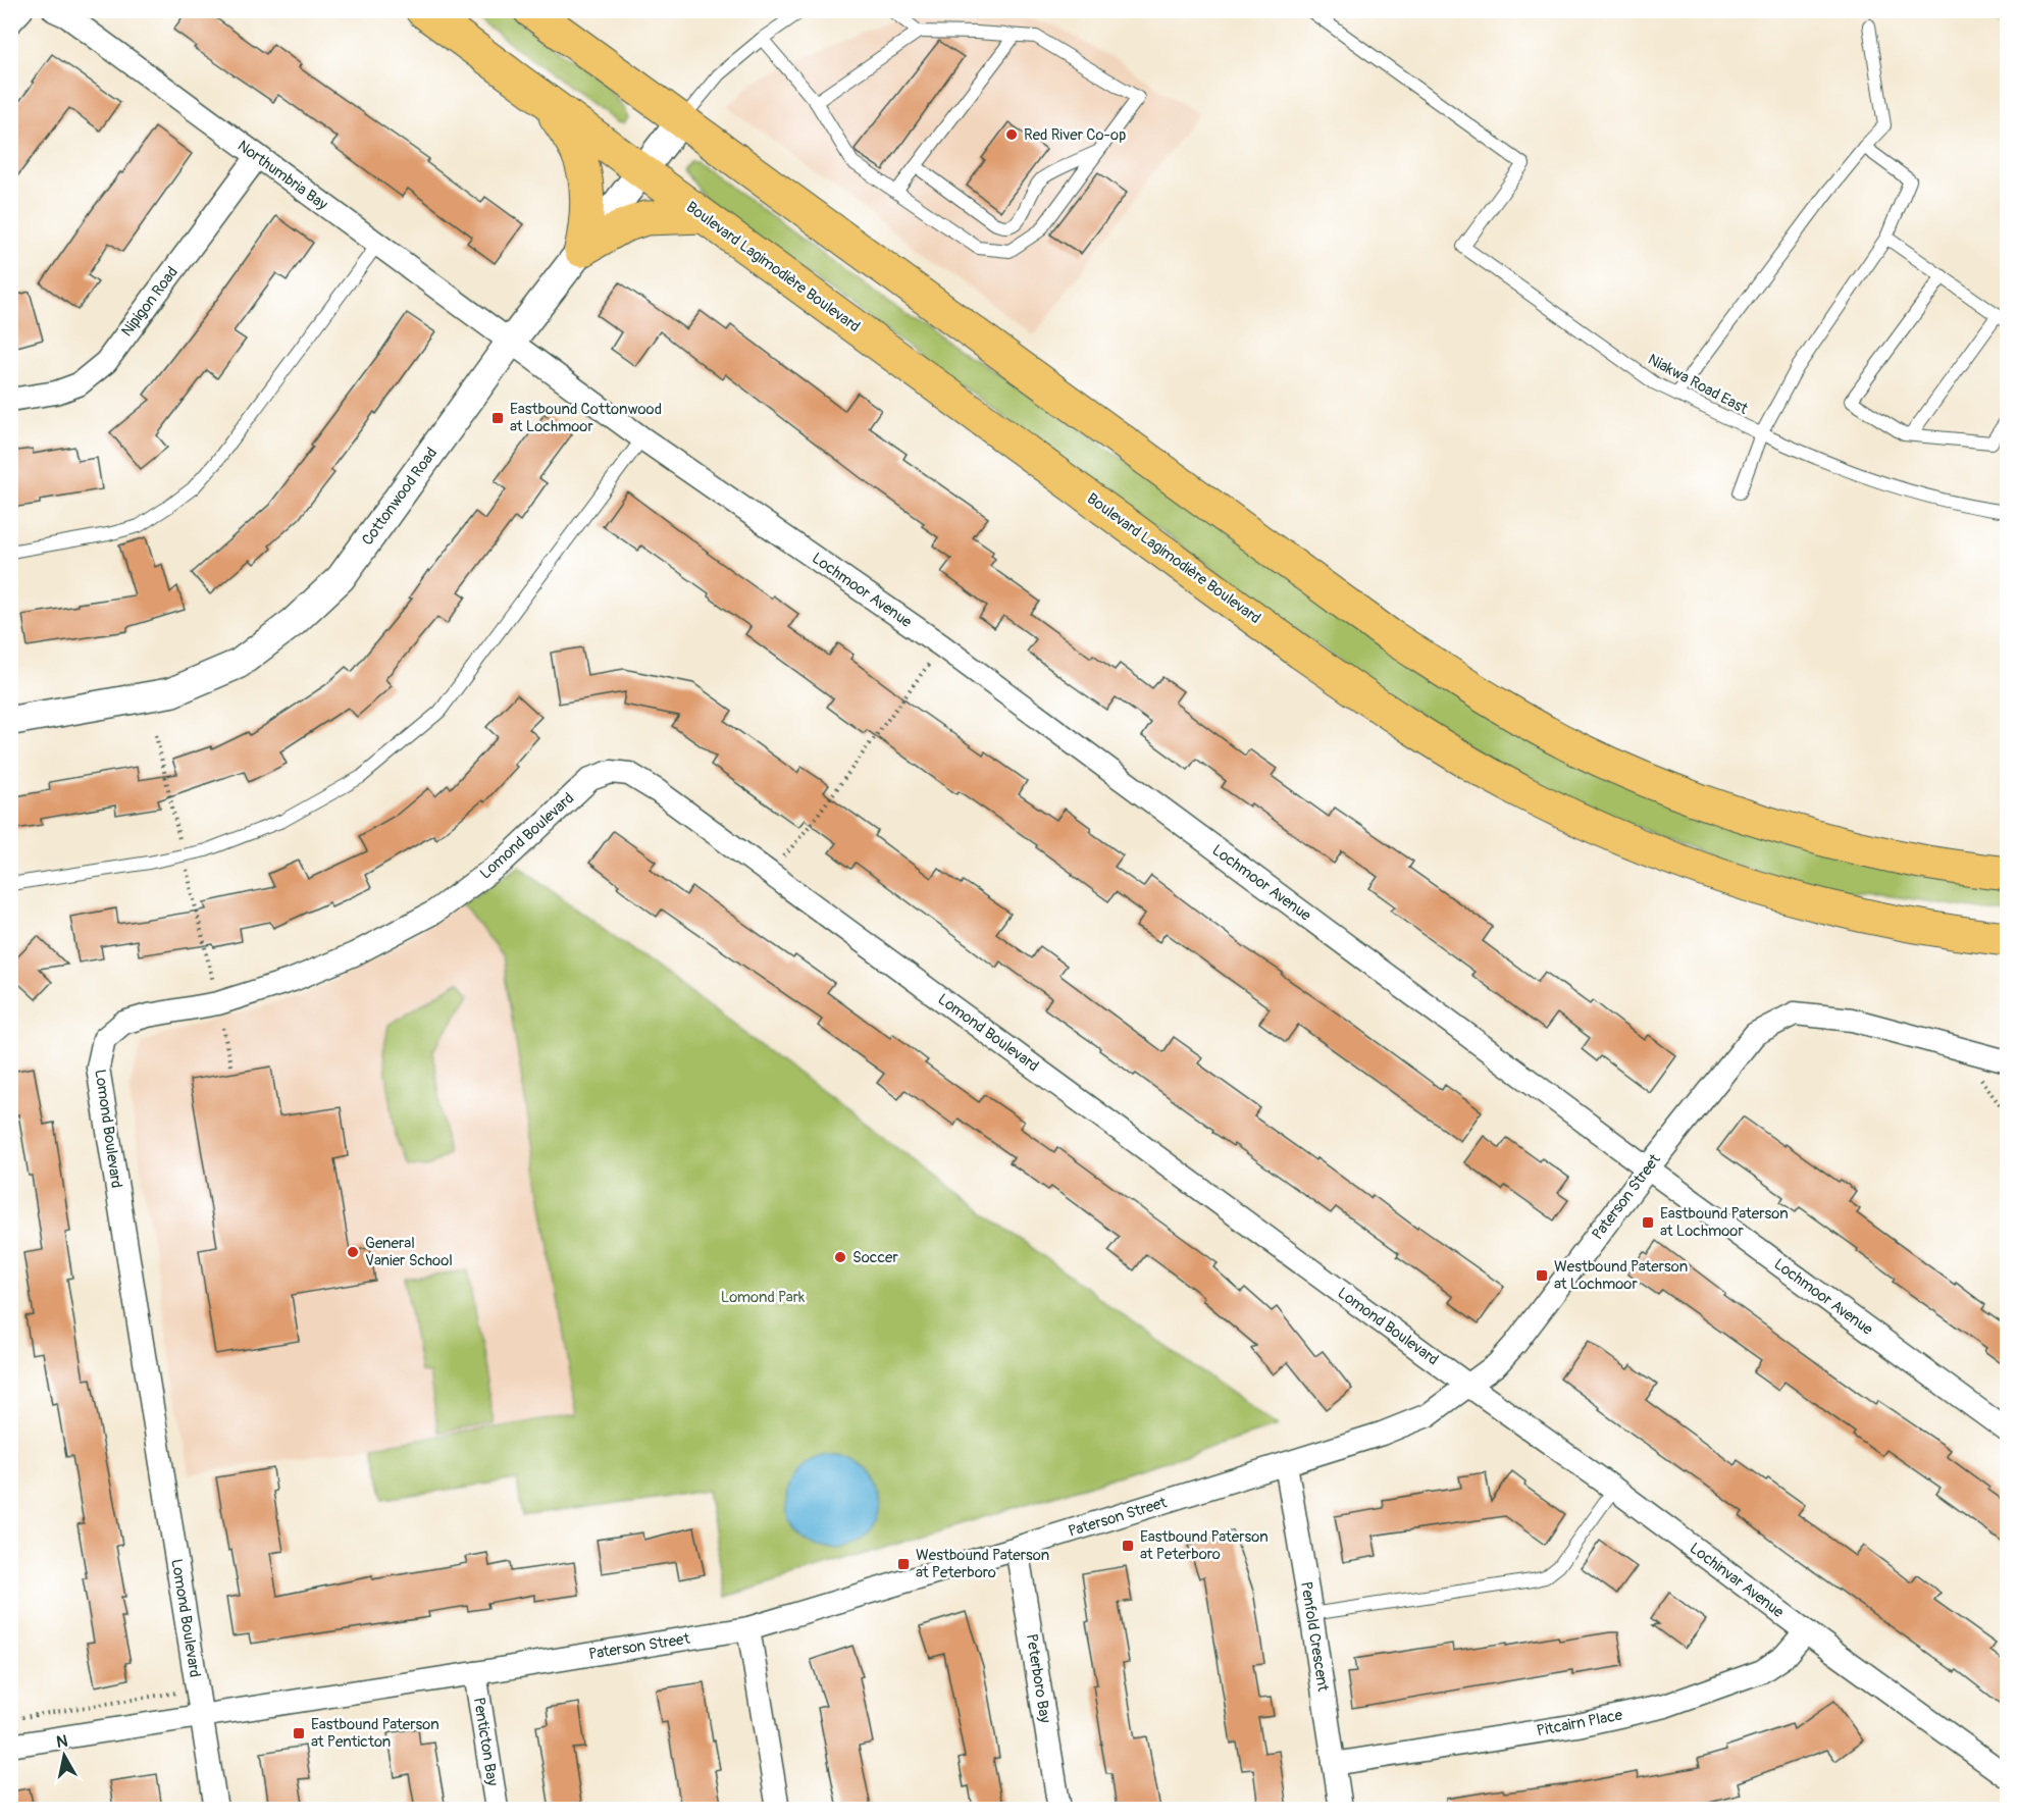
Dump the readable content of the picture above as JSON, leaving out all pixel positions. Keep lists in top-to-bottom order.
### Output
{
  "streets": {
    "main road": ["Boulevard Lagimodière Boulevard"],
    "street": [
      "Northumbria Bay",
      "Nipigon Road",
      "Cottonwood Road",
      "Lochmoor Avenue",
      "Lomond Boulevard",
      "Paterson Street",
      "Lochinvar Avenue",
      "Penfold Crescent",
      "Peterboro Bay",
      "Pitcairn Place",
      "Penticton Bay"
    ],
    "lane": ["Niakwa Road East"]
  },
  "crossings": [
    ["Northumbria Bay", "Nipigon Road"],
    ["Northumbria Bay", "Cottonwood Road"],
    ["Northumbria Bay", "Lochmoor Avenue"],
    ["Boulevard Lagimodière Boulevard", "Cottonwood Road"],
    ["Cottonwood Road", "Lochmoor Avenue"],
    ["Lochmoor Avenue", "Paterson Street"],
    ["Lomond Boulevard", "Paterson Street"],
    ["Lomond Boulevard", "Lochinvar Avenue"],
    ["Paterson Street", "Lochinvar Avenue"],
    ["Paterson Street", "Penfold Crescent"],
    ["Paterson Street", "Peterboro Bay"],
    ["Paterson Street", "Penticton Bay"],
    ["Lochinvar Avenue", "Pitcairn Place"],
    ["Penfold Crescent", "Pitcairn Place"]
  ],
  "parks": ["Lomond Park"],
  "places": {
    "other": ["Red River Co-op", "General Vanier School", "Soccer"],
    "transit": [
      "Eastbound Cottonwood at Lochmoor",
      "Eastbound Paterson at Lochmoor",
      "Westbound Paterson at Lochmoor",
      "Eastbound Paterson at Peterboro",
      "Westbound Paterson at Peterboro",
      "Eastbound Paterson at Penticton"
    ]
  },
  "north": "top"
}
